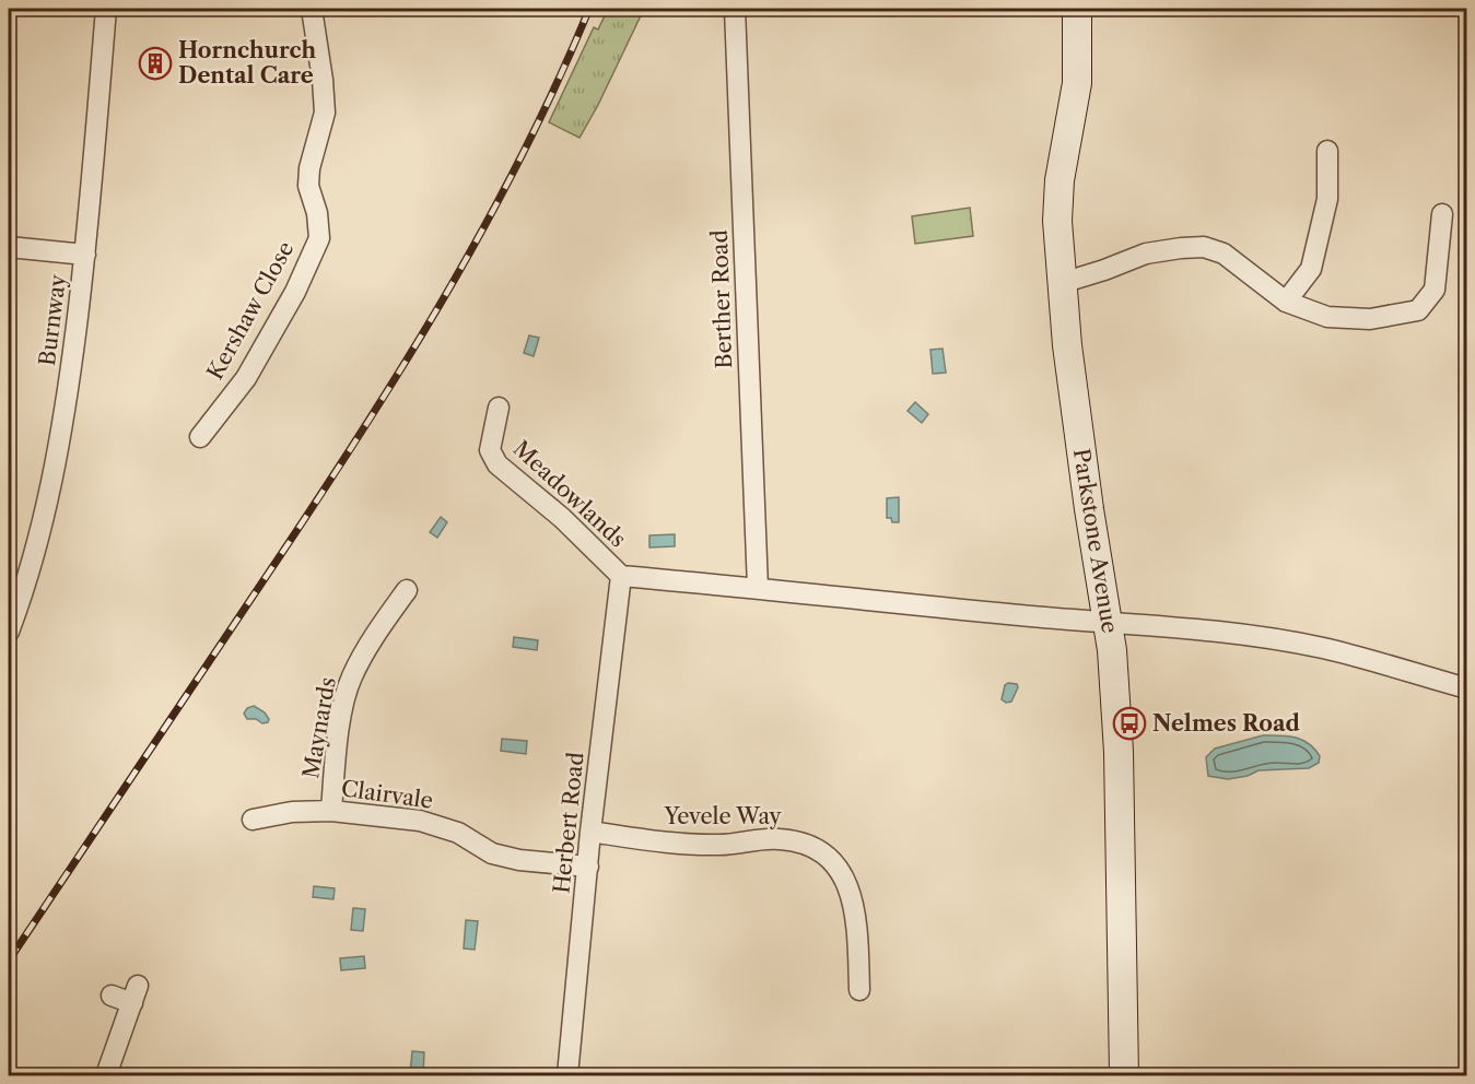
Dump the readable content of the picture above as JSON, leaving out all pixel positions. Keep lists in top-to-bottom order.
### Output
{
  "streets": {
    "street": [
      "Berther Road",
      "Kershaw Close",
      "Burnway",
      "Meadowlands",
      "Parkstone Avenue",
      "Maynards",
      "Clairvale",
      "Yevele Way",
      "Herbert Road"
    ]
  },
  "crossings": [
    ["Meadowlands", "Herbert Road"],
    ["Maynards", "Clairvale"],
    ["Clairvale", "Herbert Road"],
    ["Yevele Way", "Herbert Road"]
  ],
  "places": {
    "building": ["Hornchurch Dental Care"],
    "bus stop": ["Nelmes Road"]
  }
}
